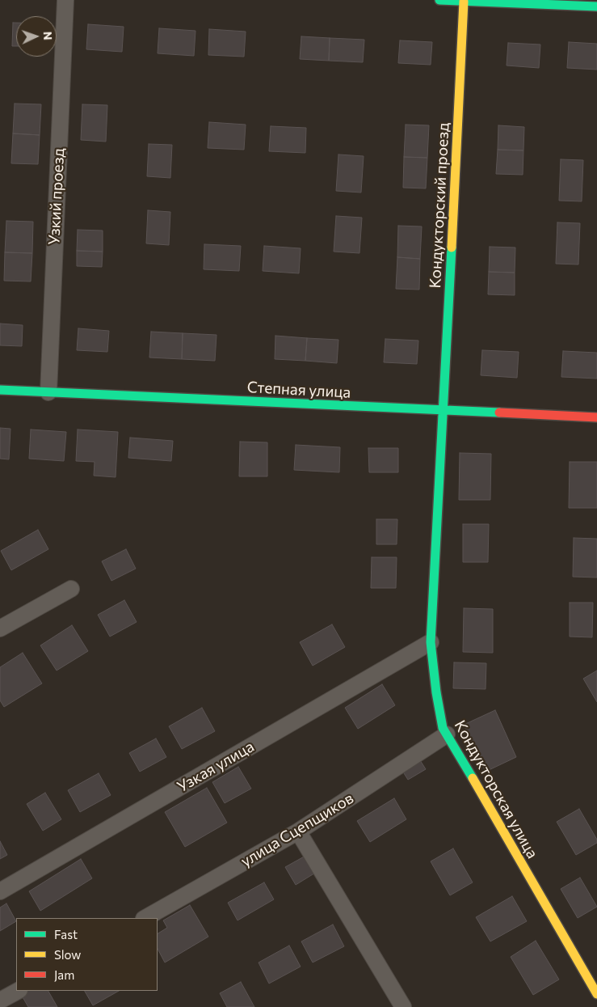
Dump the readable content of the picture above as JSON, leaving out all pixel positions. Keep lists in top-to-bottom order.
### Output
{
  "streets": {
    "street": [
      "Узкий проезд",
      "Кондукторский проезд",
      "Степная улица",
      "Узкая улица",
      "Кондукторская улица",
      "улица Сцепщиков"
    ]
  },
  "crossings": [
    ["Узкий проезд", "Степная улица"],
    ["Кондукторский проезд", "Степная улица"],
    ["Кондукторский проезд", "Кондукторская улица"],
    ["Степная улица", "Кондукторская улица"],
    ["Узкая улица", "Кондукторская улица"],
    ["Кондукторская улица", "улица Сцепщиков"]
  ],
  "legend": ["Fast", "Slow", "Jam"],
  "north": "right"
}
